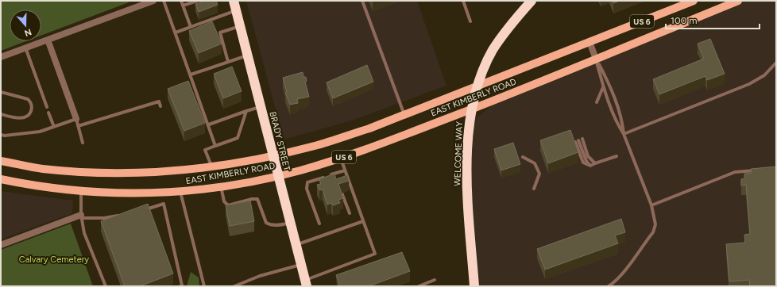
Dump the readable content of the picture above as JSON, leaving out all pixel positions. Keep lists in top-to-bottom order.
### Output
{
  "streets": {
    "highway": ["BRADY STREET", "WELCOME WAY"],
    "main road": ["US 6", "EAST KIMBERLY ROAD"]
  },
  "crossings": [
    ["US 6", "EAST KIMBERLY ROAD"],
    ["EAST KIMBERLY ROAD", "BRADY STREET"],
    ["EAST KIMBERLY ROAD", "WELCOME WAY"]
  ],
  "parks": ["Calvary Cemetery"],
  "scale_bar": "100 m",
  "north": "bottom"
}
